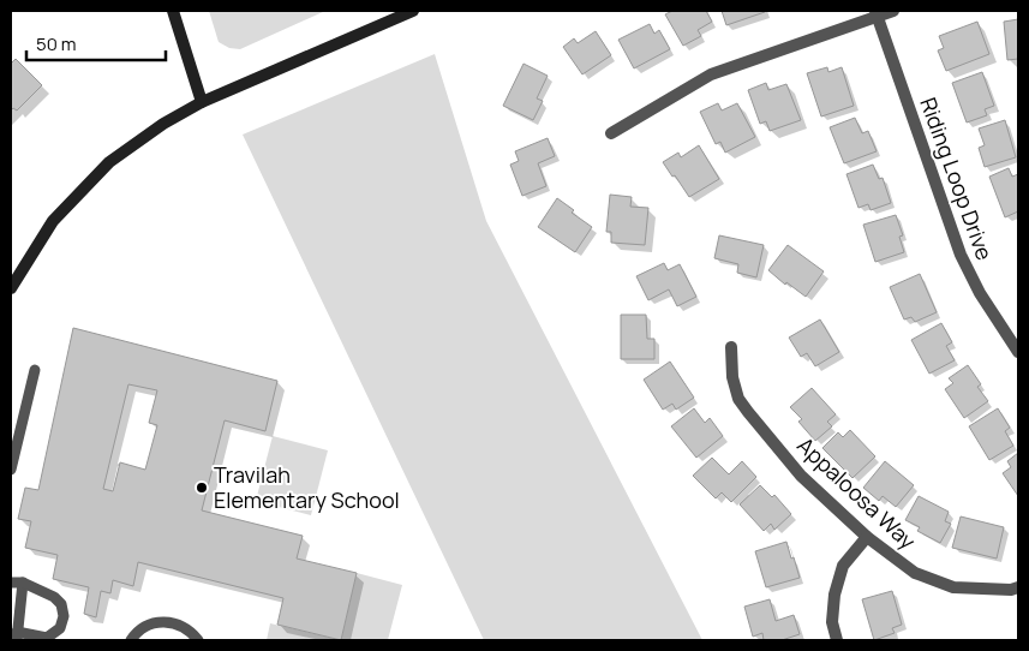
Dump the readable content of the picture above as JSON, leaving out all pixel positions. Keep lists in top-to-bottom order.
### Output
{
  "streets": {
    "street": ["Riding Loop Drive", "Appaloosa Way"]
  },
  "places": ["Travilah Elementary School"],
  "scale_bar": "50 m"
}
